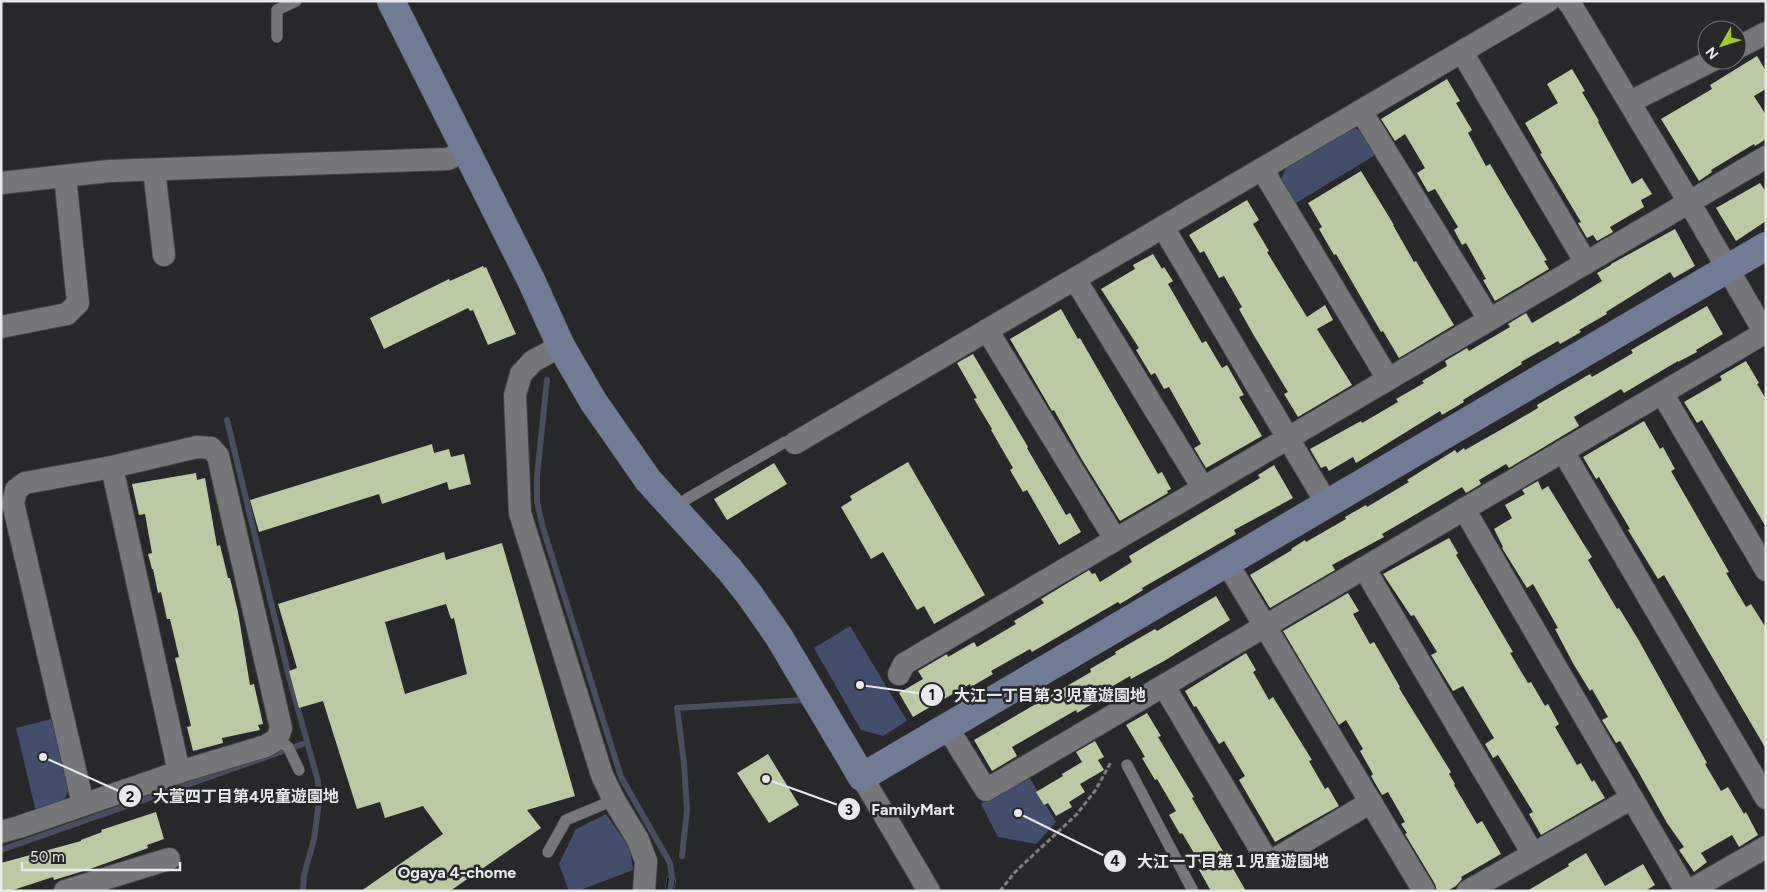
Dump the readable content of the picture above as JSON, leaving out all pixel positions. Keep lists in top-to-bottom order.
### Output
{
  "districts": ["Ogaya 4-chome"],
  "places": [
    "大江一丁目第３児童遊園地",
    "大萱四丁目第4児童遊園地",
    "FamilyMart",
    "大江一丁目第１児童遊園地"
  ],
  "scale_bar": "50 m",
  "north": "bottom left"
}
